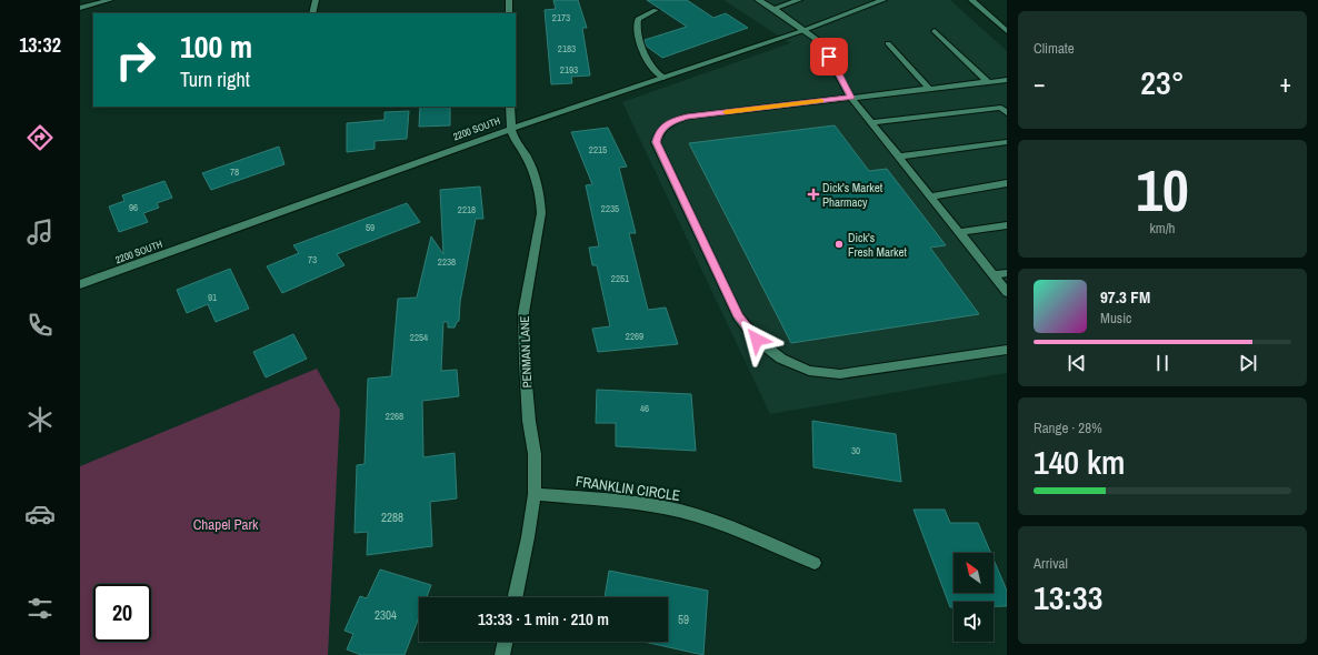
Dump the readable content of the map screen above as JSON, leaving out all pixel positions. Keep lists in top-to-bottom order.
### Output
{
  "streets": {
    "street": ["2200 SOUTH", "PENMAN LANE", "FRANKLIN CIRCLE"]
  },
  "crossings": [
    ["2200 SOUTH", "PENMAN LANE"],
    ["PENMAN LANE", "FRANKLIN CIRCLE"]
  ],
  "parks": ["Chapel Park"],
  "places": {
    "health": ["Dick's Market Pharmacy"],
    "other": ["Dick's Fresh Market"]
  },
  "house_numbers": [
    "2173",
    "2183",
    "2193",
    "2215",
    "78",
    "96",
    "2235",
    "2218",
    "59",
    "73",
    "2238",
    "2251",
    "91",
    "2269",
    "2254",
    "46",
    "2268",
    "30",
    "2288",
    "2304",
    "59"
  ],
  "north": "top left",
  "page": {
    "tabs": "13:32",
    "tile": [
      "Climate",
      ["10", "km/h"],
      ["Range · 28%", "140 km"],
      ["Arrival", "13:33"]
    ],
    "turn": ["100 m", "Turn right"],
    "heat": ["−", "23°", "+"],
    "song": ["97.3 FM", "Music"],
    "limit": "20",
    "trip": "13:33 · 1 min · 210 m"
  }
}
